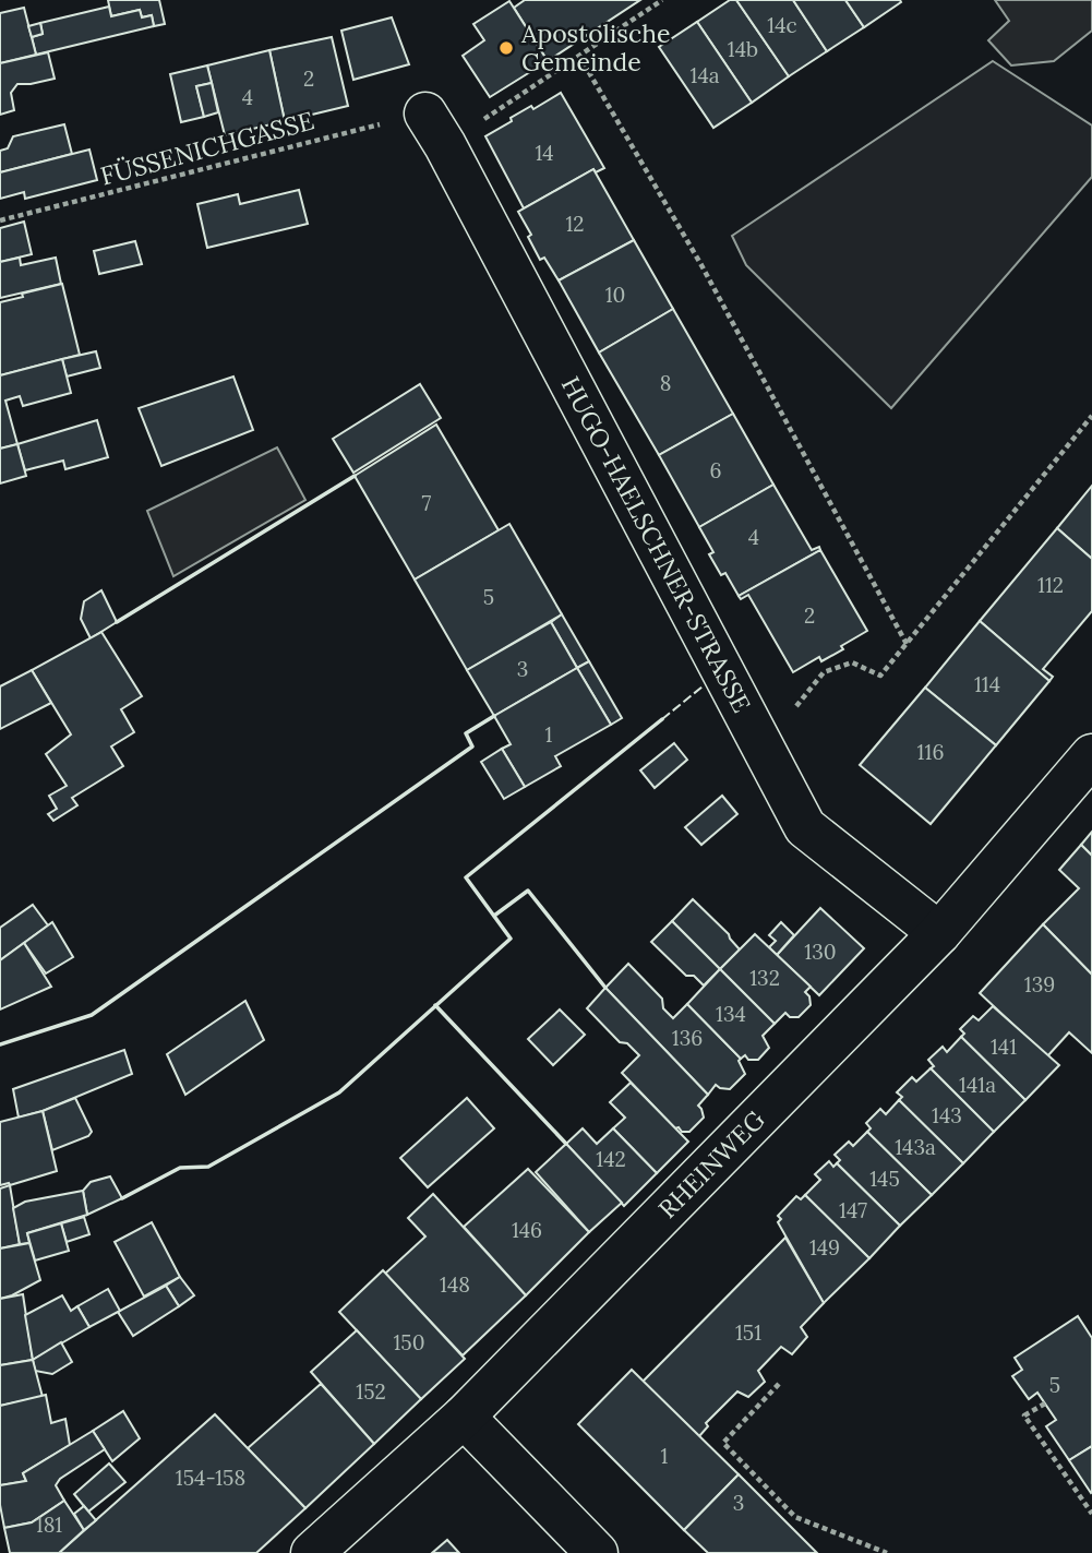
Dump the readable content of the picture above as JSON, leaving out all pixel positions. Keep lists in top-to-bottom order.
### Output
{
  "streets": {
    "street": ["HUGO-HAELSCHNER-STRASSE", "RHEINWEG"],
    "path": ["FÜSSENICHGASSE"]
  },
  "crossings": [
    ["FÜSSENICHGASSE", "HUGO-HAELSCHNER-STRASSE"],
    ["HUGO-HAELSCHNER-STRASSE", "RHEINWEG"]
  ],
  "places": ["Apostolische Gemeinde"],
  "house_numbers": [
    "14c",
    "14b",
    "14a",
    "2",
    "4",
    "14",
    "12",
    "10",
    "8",
    "6",
    "7",
    "4",
    "112",
    "5",
    "2",
    "3",
    "114",
    "1",
    "116",
    "130",
    "132",
    "139",
    "134",
    "136",
    "141",
    "141a",
    "143",
    "143a",
    "142",
    "145",
    "147",
    "146",
    "149",
    "148",
    "151",
    "150",
    "5",
    "152",
    "1",
    "154-158",
    "3",
    "181"
  ]
}
